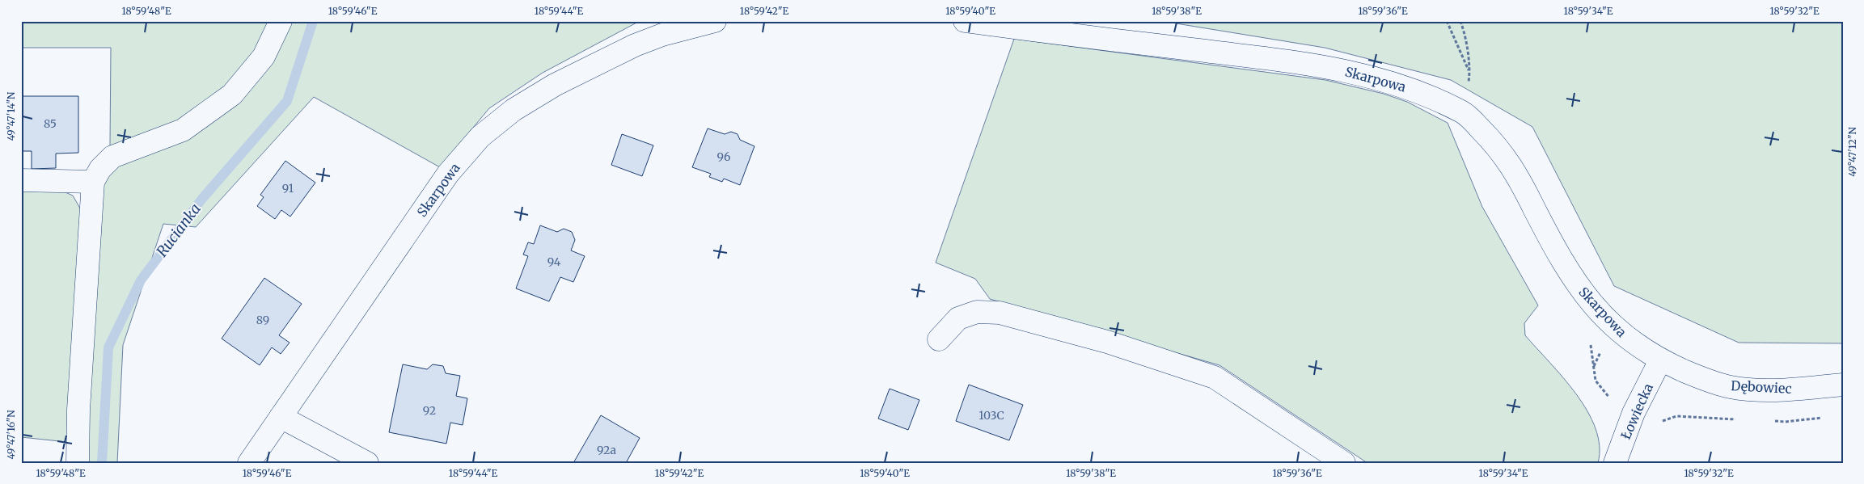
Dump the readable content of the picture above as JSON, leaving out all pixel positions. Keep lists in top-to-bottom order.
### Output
{
  "streets": {
    "street": ["Skarpowa", "Dębowiec", "Łowiecka"]
  },
  "crossings": [
    ["Skarpowa", "Dębowiec"],
    ["Skarpowa", "Łowiecka"],
    ["Dębowiec", "Łowiecka"]
  ],
  "water": ["Rucianka"],
  "house_numbers": [
    "85",
    "96",
    "91",
    "94",
    "89",
    "92",
    "103C",
    "92a"
  ],
  "coordinates": [
    "18°59'48\"E",
    "18°59'46\"E",
    "18°59'44\"E",
    "18°59'42\"E",
    "18°59'40\"E",
    "18°59'38\"E",
    "18°59'36\"E",
    "18°59'34\"E",
    "18°59'32\"E",
    "49°47'14\"N",
    "49°47'12\"N",
    "49°47'16\"N"
  ]
}
